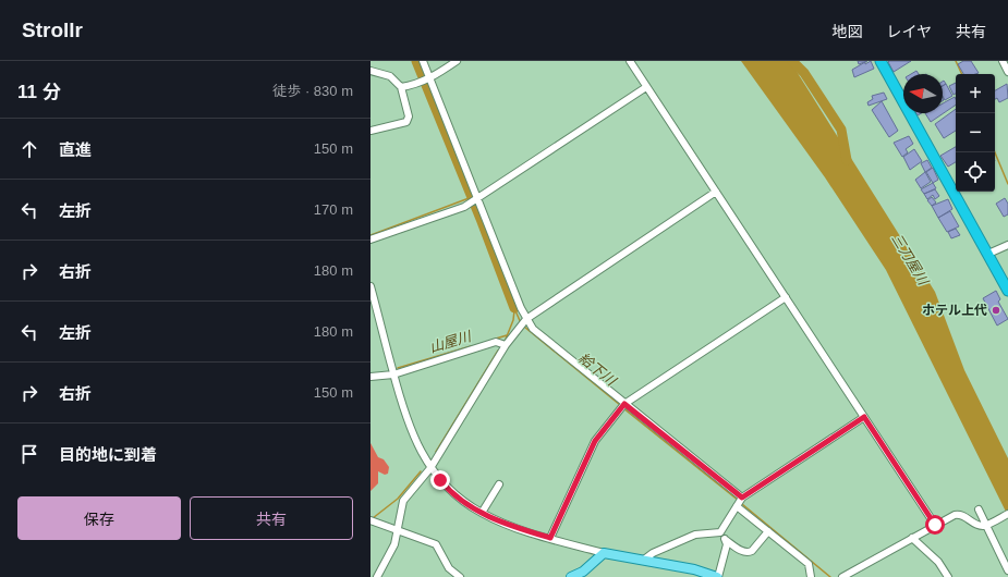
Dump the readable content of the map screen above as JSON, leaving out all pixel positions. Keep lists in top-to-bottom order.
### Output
{
  "water": ["三刀屋川", "山屋川", "給下川"],
  "places": ["ホテル上代"],
  "north": "left",
  "page": {
    "header": "Strollr",
    "nav": ["地図", "レイヤ", "共有"],
    "heading": ["11 分", "徒歩 · 830 m"],
    "map_buttons": ["+", "−"],
    "list": [
      ["直進", "150 m"],
      ["左折", "170 m"],
      ["右折", "180 m"],
      ["左折", "180 m"],
      ["右折", "150 m"],
      "目的地に到着"
    ],
    "buttons": ["保存", "共有"]
  }
}
